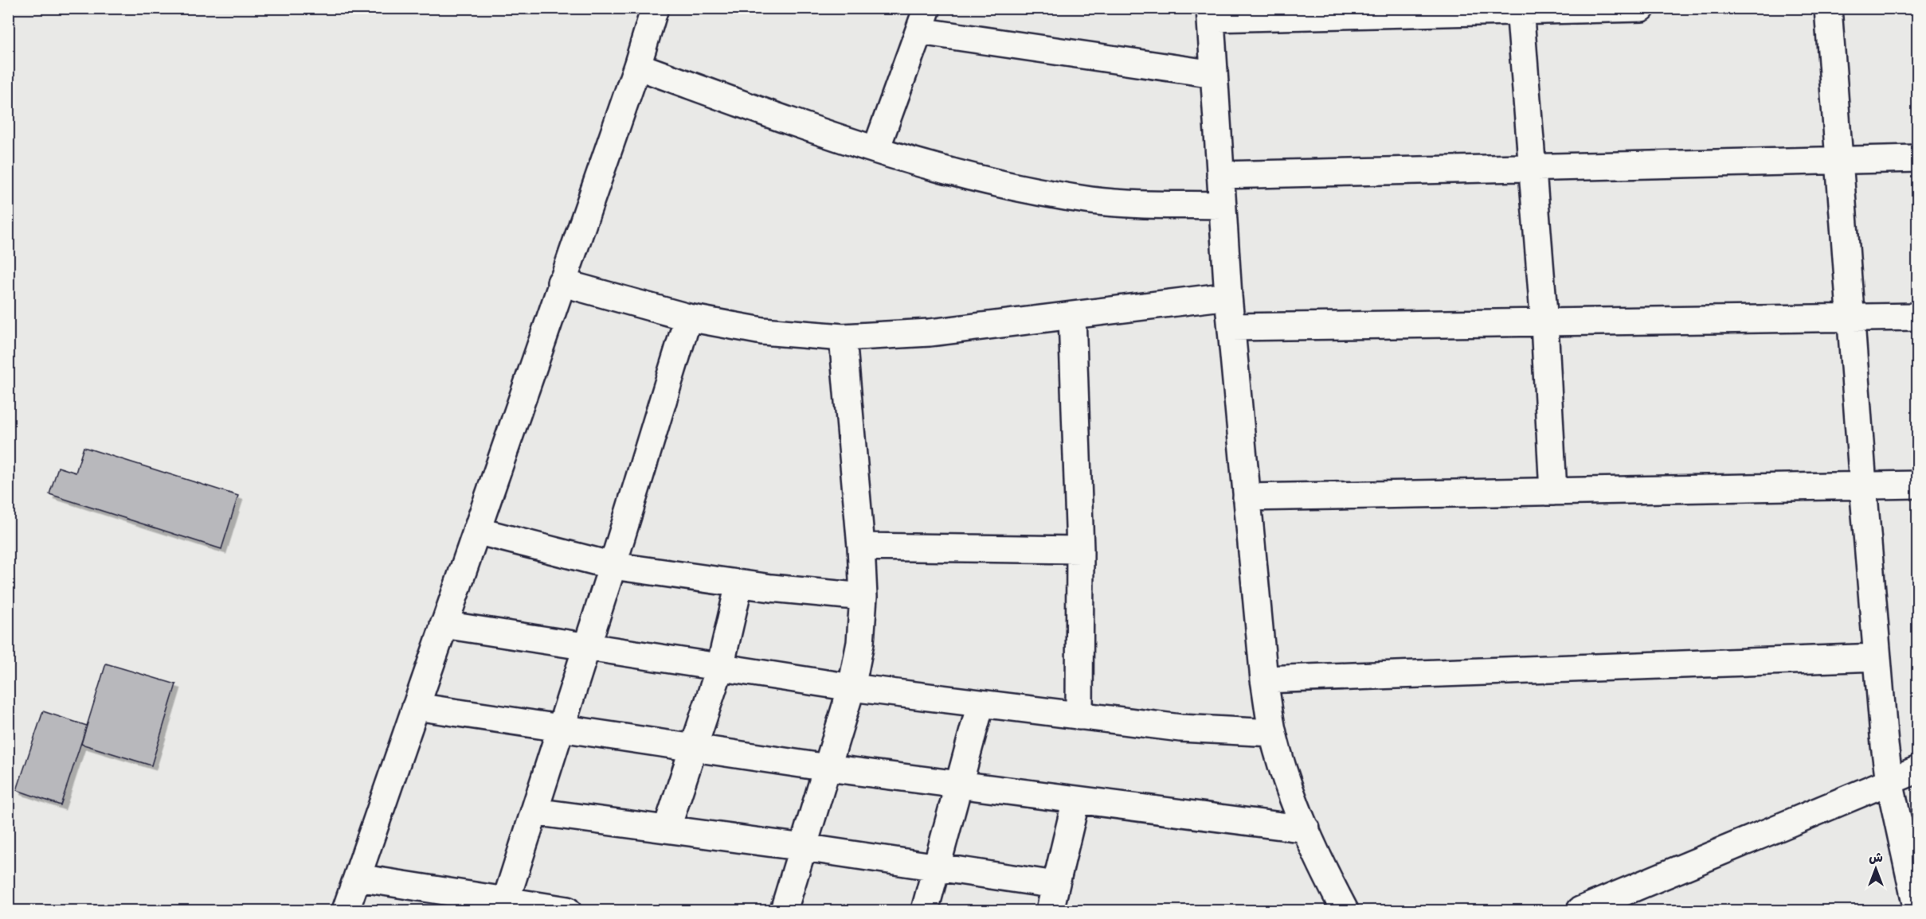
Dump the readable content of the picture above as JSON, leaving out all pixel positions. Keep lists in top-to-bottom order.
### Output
{
  "north": "top"
}
